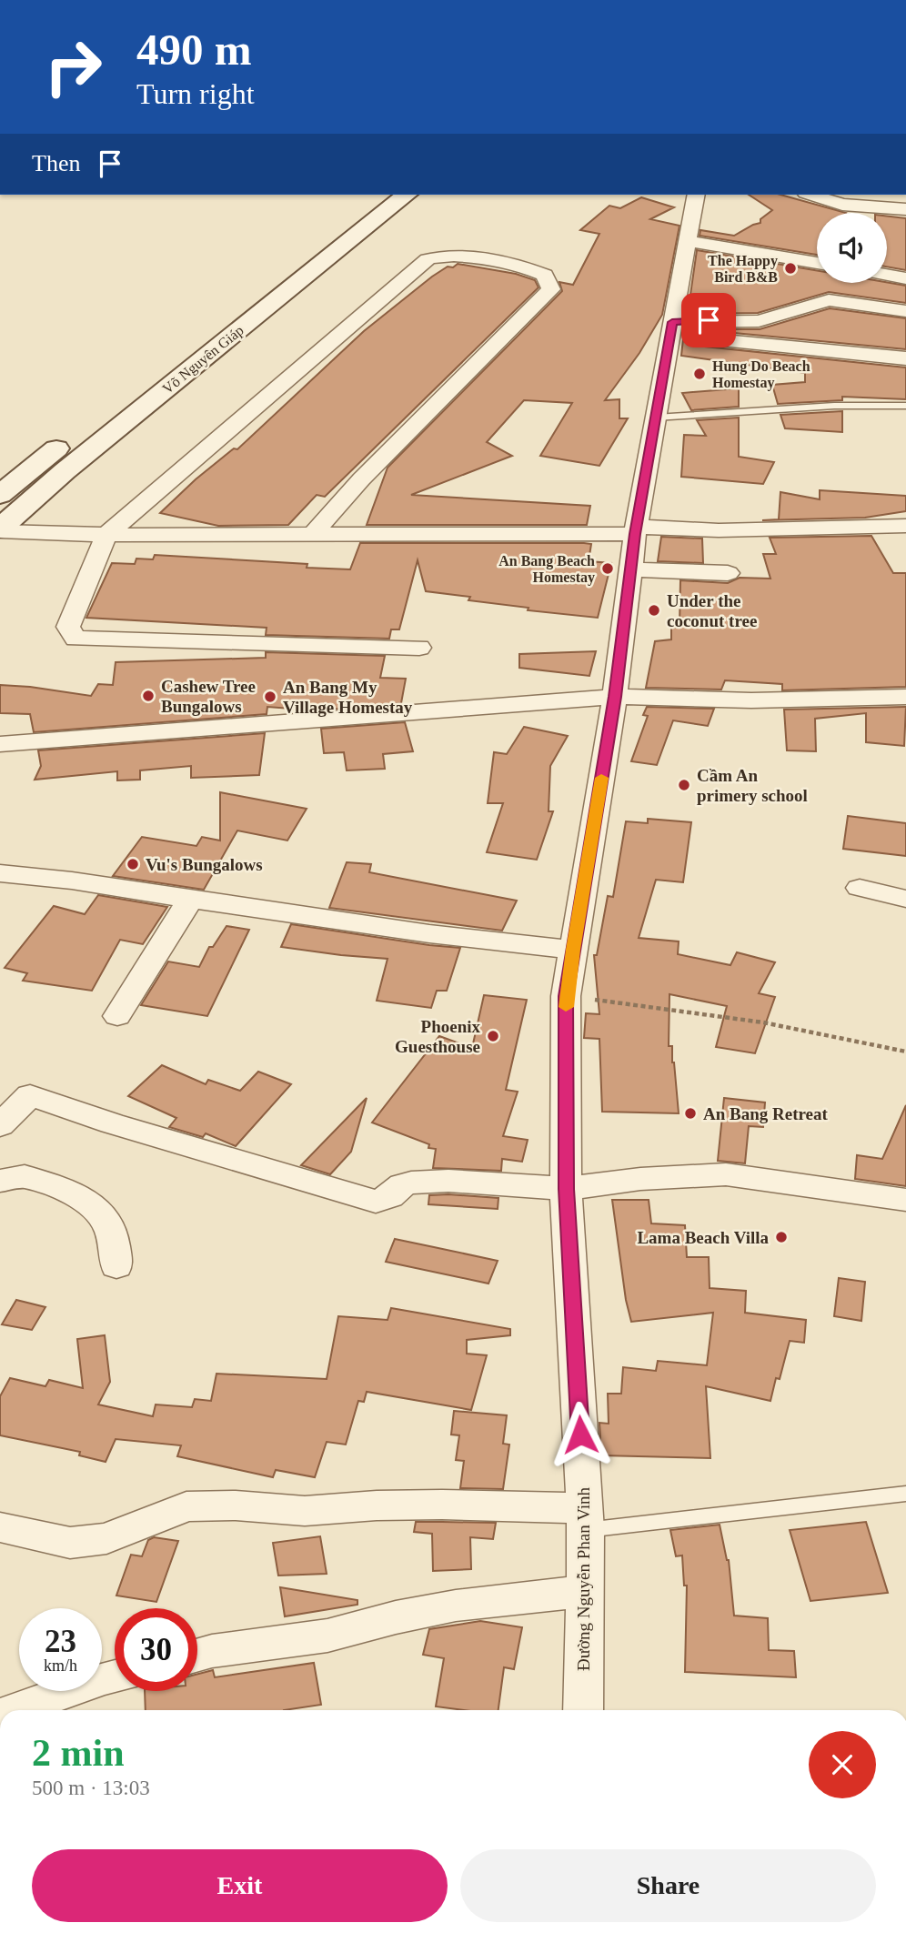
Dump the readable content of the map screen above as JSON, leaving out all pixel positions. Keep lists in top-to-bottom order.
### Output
{
  "streets": {
    "main road": ["Võ Nguyên Giáp"],
    "street": ["Đường Nguyễn Phan Vinh"]
  },
  "places": [
    "The Happy Bird B&B",
    "Hung Do Beach Homestay",
    "An Bang Beach Homestay",
    "Under the coconut tree",
    "Cashew Tree Bungalows",
    "An Bang My Village Homestay",
    "Cầm An primery school",
    "Vu's Bungalows",
    "Phoenix Guesthouse",
    "An Bang Retreat",
    "Lama Beach Villa"
  ],
  "page": {
    "turn": ["490 m", "Turn right"],
    "then": "Then",
    "speed": "23 km/h",
    "limit": "30",
    "heading": ["2 min", "500 m · 13:03"],
    "buttons": ["Exit", "Share"]
  }
}
